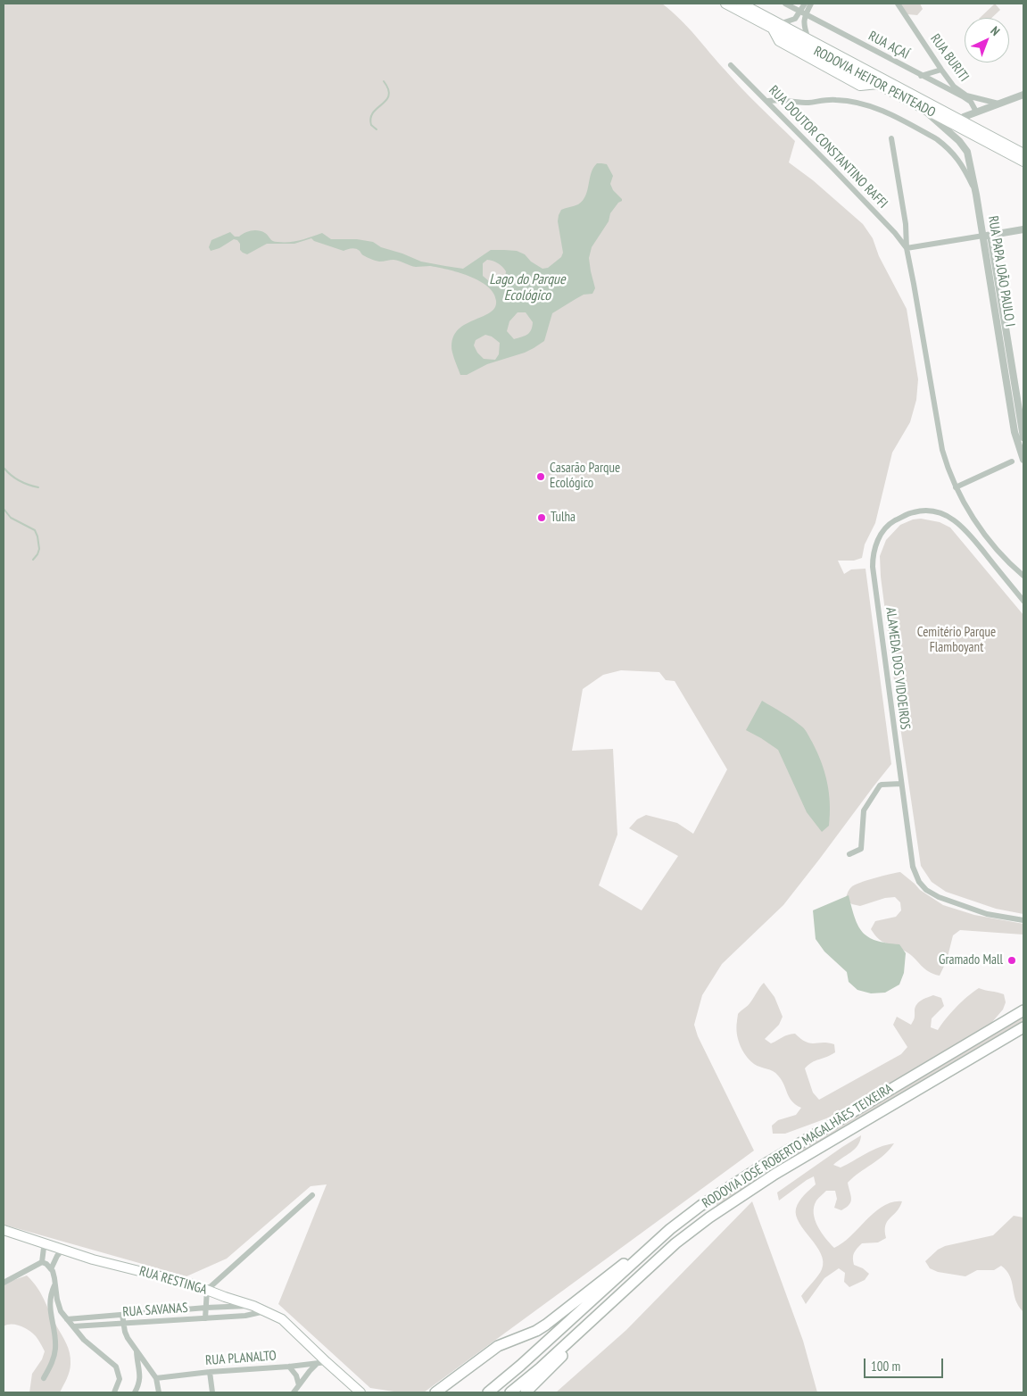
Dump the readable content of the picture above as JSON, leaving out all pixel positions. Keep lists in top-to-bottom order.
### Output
{
  "streets": {
    "highway": ["RODOVIA JOSÉ ROBERTO MAGALHÃES TEIXEIRA"],
    "main road": ["RODOVIA HEITOR PENTEADO", "RUA RESTINGA"],
    "street": [
      "RUA AÇAÍ",
      "RUA BURITI",
      "RUA DOUTOR CONSTANTINO RAFFI",
      "RUA PAPA JOÃO PAULO I",
      "ALAMEDA DOS VIDOEIROS",
      "RUA SAVANAS",
      "RUA PLANALTO"
    ]
  },
  "crossings": [
    ["RODOVIA HEITOR PENTEADO", "RUA PAPA JOÃO PAULO I"],
    ["RUA RESTINGA", "RUA SAVANAS"],
    ["RUA RESTINGA", "RUA PLANALTO"]
  ],
  "water": ["Lago do Parque Ecológico"],
  "parks": ["Cemitério Parque Flamboyant"],
  "places": ["Casarão Parque Ecológico", "Tulha", "Gramado Mall"],
  "scale_bar": "100 m",
  "north": "top right"
}
